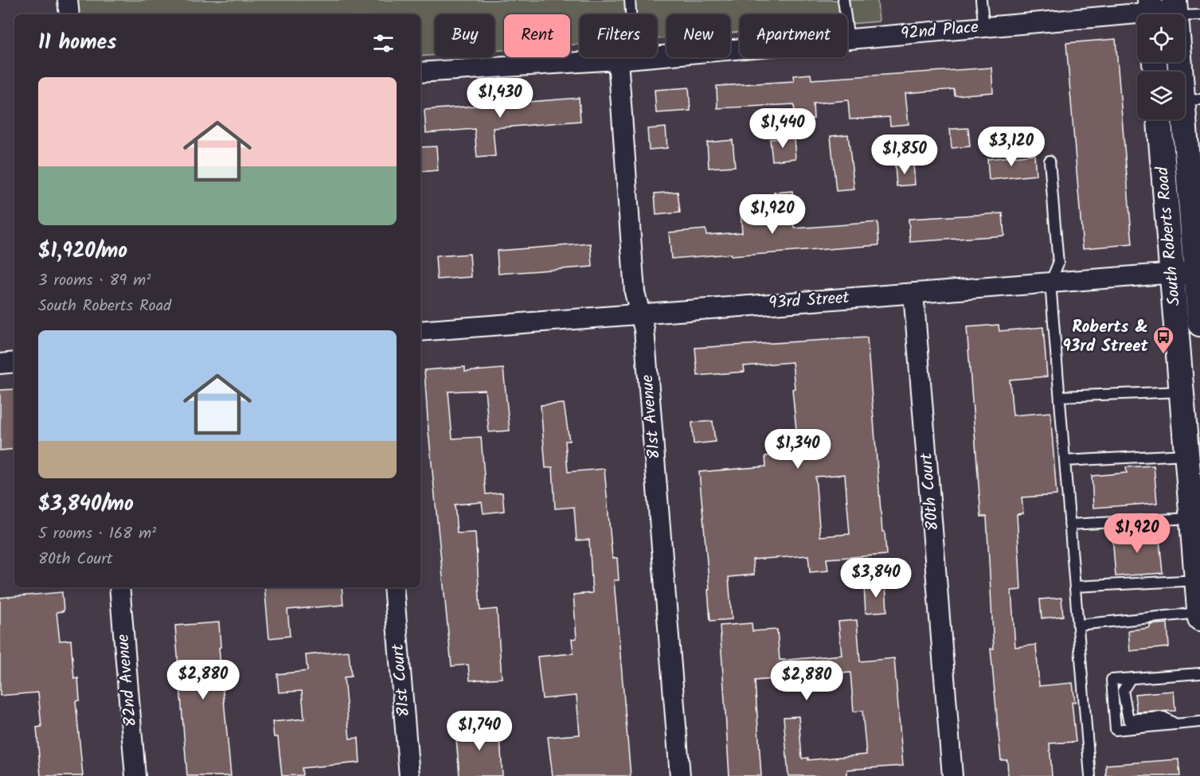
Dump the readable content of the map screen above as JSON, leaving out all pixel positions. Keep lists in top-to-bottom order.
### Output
{
  "streets": {
    "street": [
      "92nd Place",
      "South Roberts Road",
      "93rd Street",
      "81st Avenue",
      "80th Court",
      "82nd Avenue",
      "81st Court"
    ]
  },
  "crossings": [
    ["92nd Place", "81st Avenue"],
    ["South Roberts Road", "93rd Street"],
    ["93rd Street", "81st Avenue"],
    ["93rd Street", "80th Court"]
  ],
  "places": {
    "bus stop": ["Roberts & 93rd Street"]
  },
  "page": {
    "chip": [
      "Buy",
      "Rent",
      "Filters",
      "New",
      "Apartment"
    ],
    "heading": "11 homes",
    "list": [
      {
        "name": "$1,920/mo",
        "note": "3 rooms · 89 m² · South Roberts Road"
      },
      {
        "name": "$3,840/mo",
        "note": "5 rooms · 168 m² · 80th Court"
      }
    ],
    "price": [
      "$1,430",
      "$1,440",
      "$3,120",
      "$1,850",
      "$1,920",
      "$1,340",
      "$1,920",
      "$3,840",
      "$2,880",
      "$2,880",
      "$1,740"
    ]
  }
}
